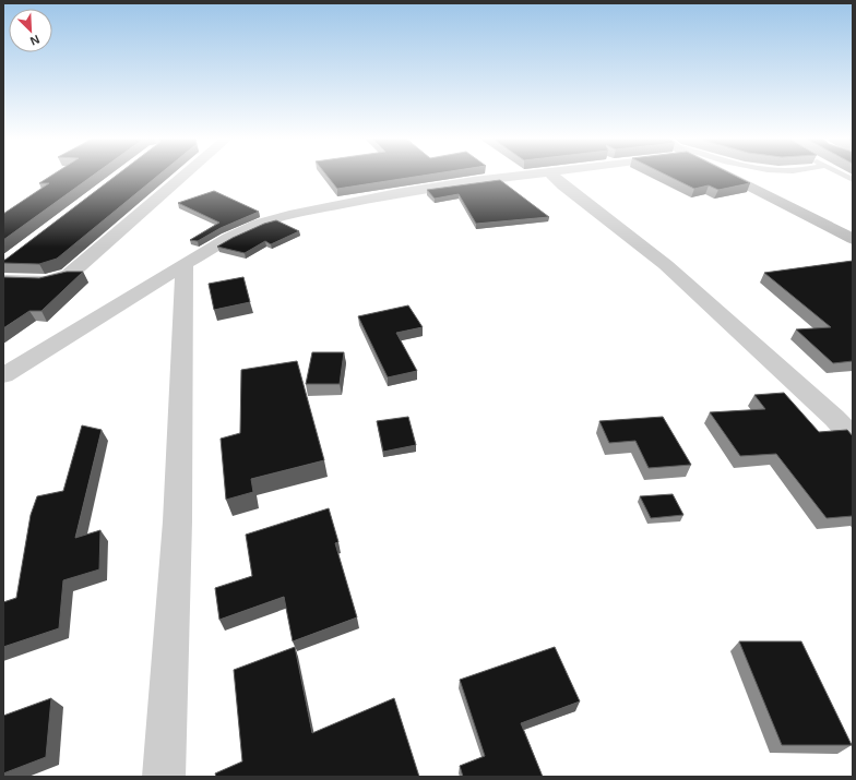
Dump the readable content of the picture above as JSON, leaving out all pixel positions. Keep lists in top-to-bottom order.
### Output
{
  "north": "bottom right"
}
